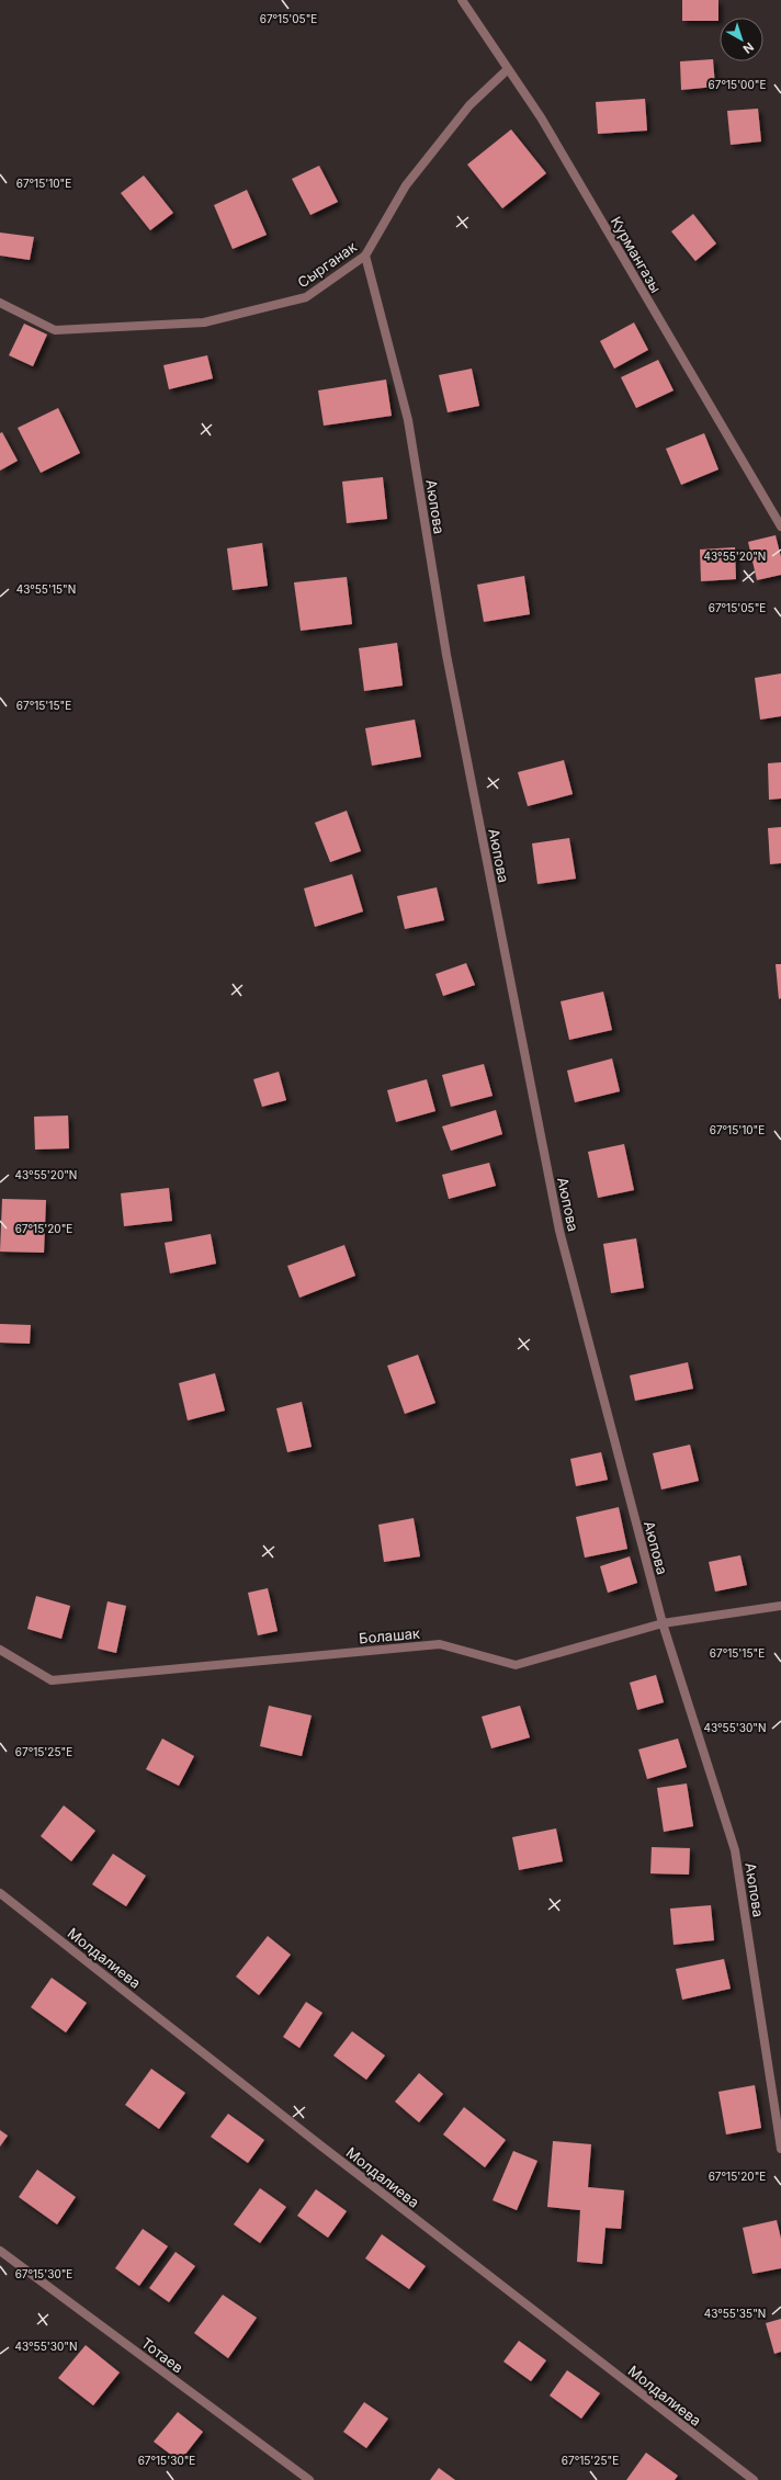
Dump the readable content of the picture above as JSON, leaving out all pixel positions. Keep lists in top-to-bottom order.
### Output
{
  "streets": {
    "street": [
      "Курмангазы",
      "Сырганак",
      "Аюпова",
      "Болашак",
      "Молдалиева",
      "Тотаев"
    ]
  },
  "crossings": [
    ["Курмангазы", "Сырганак"],
    ["Сырганак", "Аюпова"],
    ["Аюпова", "Болашак"]
  ],
  "north": "bottom right",
  "coordinates": [
    "67°15'05\"E",
    "67°15'00\"E",
    "67°15'10\"E",
    "43°55'20\"N",
    "43°55'15\"N",
    "67°15'15\"E",
    "67°15'20\"E",
    "43°55'30\"N",
    "67°15'25\"E",
    "67°15'30\"E",
    "43°55'35\"N"
  ]
}
